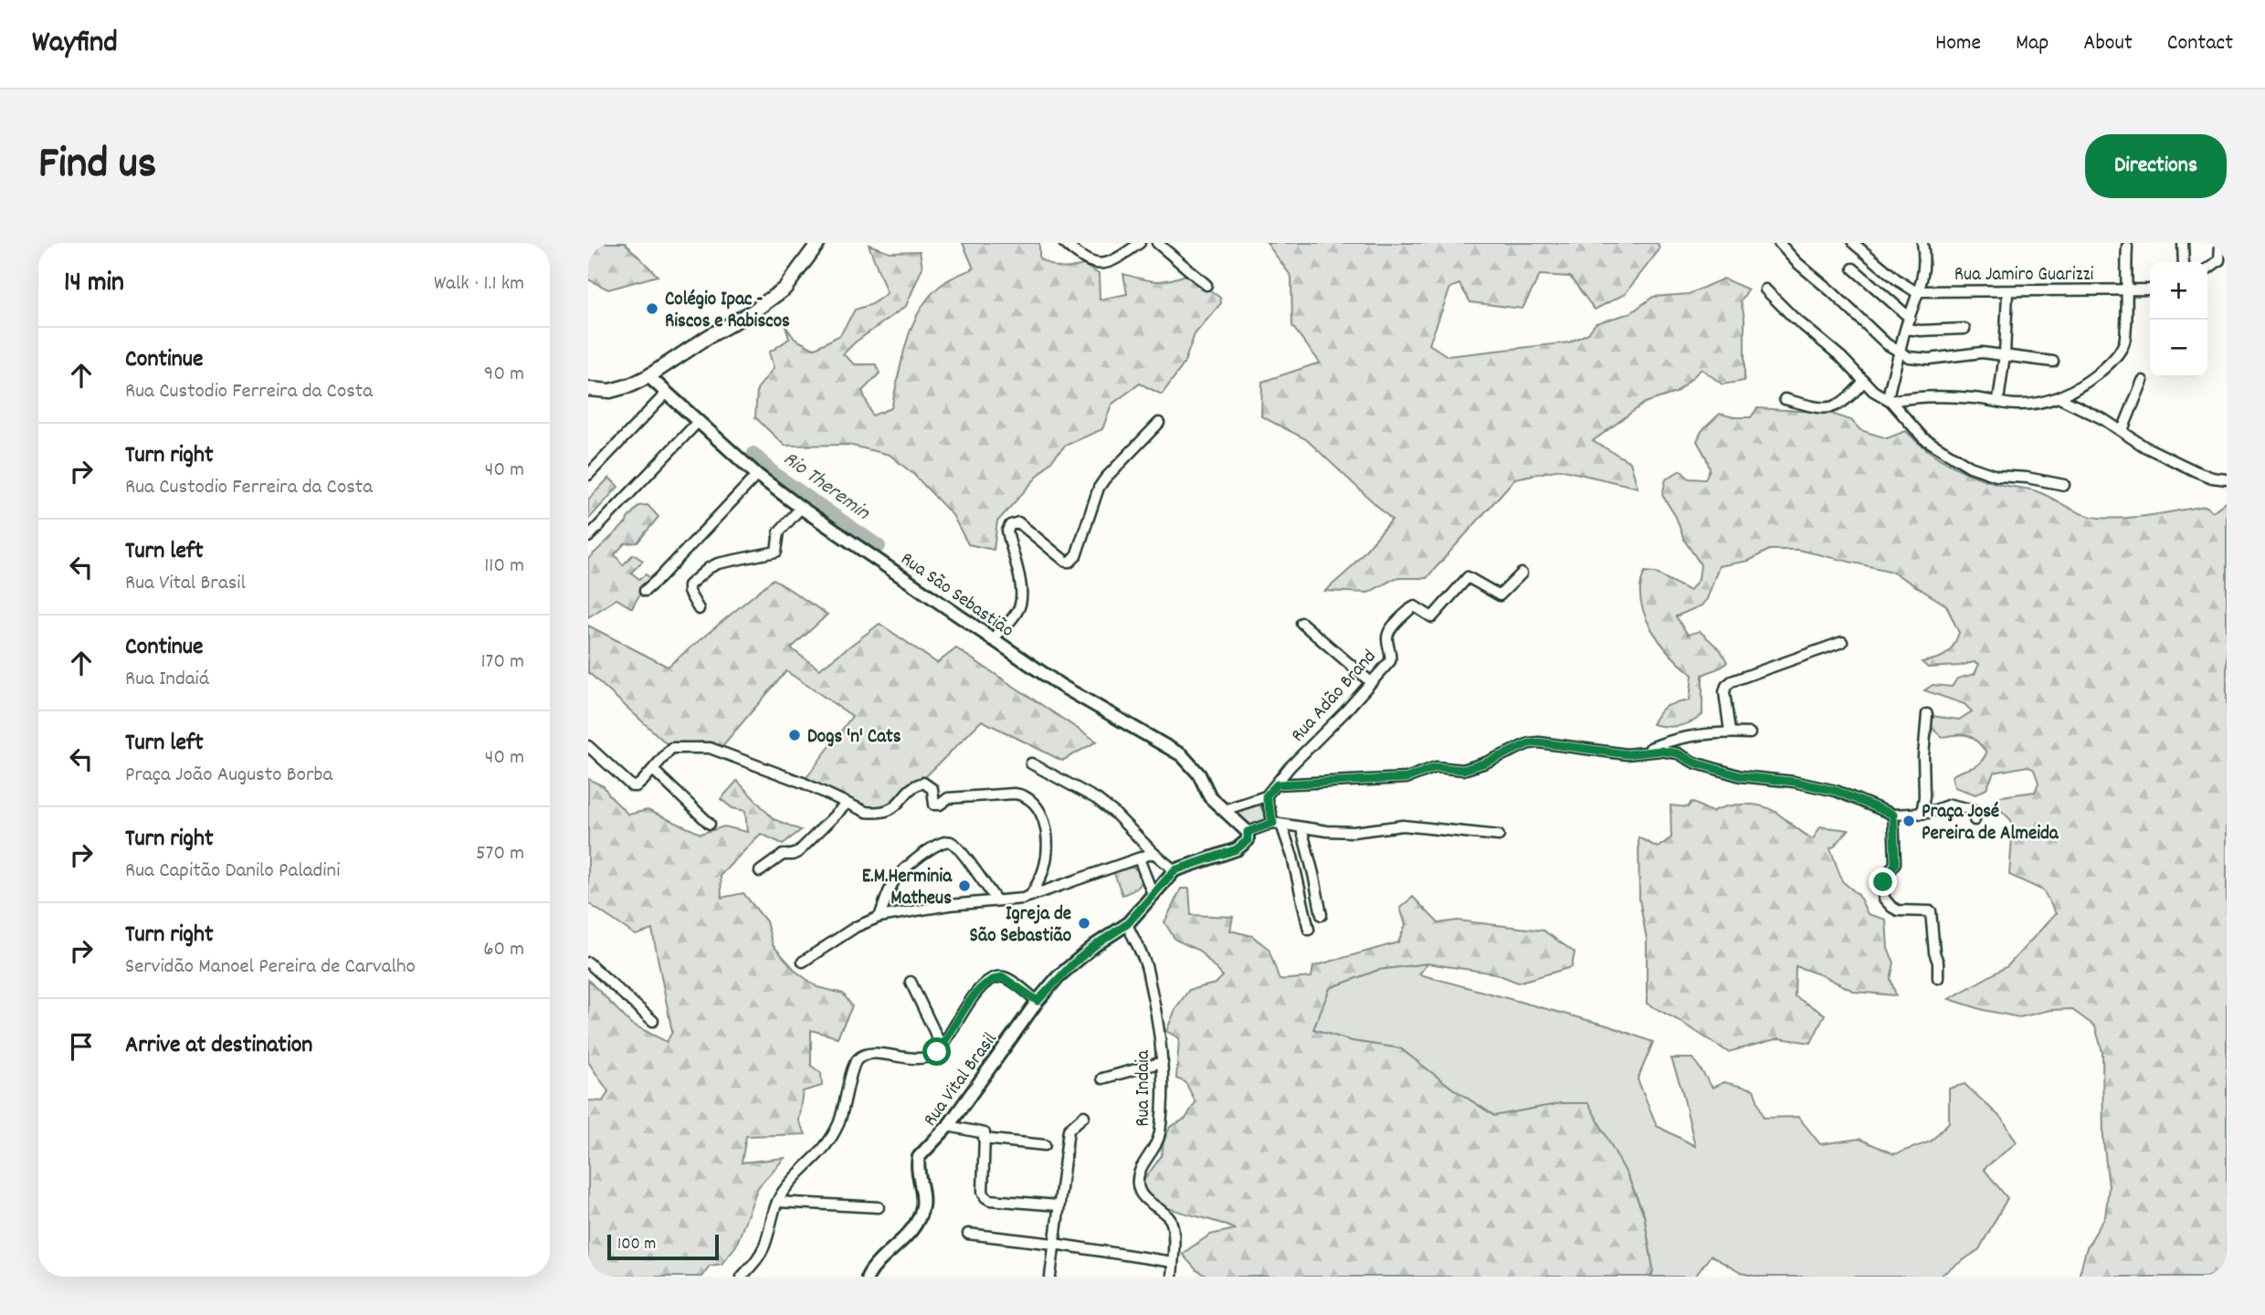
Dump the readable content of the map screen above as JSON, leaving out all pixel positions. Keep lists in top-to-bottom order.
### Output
{
  "streets": {
    "street": [
      "Rua Jamiro Guarizzi",
      "Rua São Sebastião",
      "Rua Adão Brand",
      "Rua Vital Brasil",
      "Rua Indaia"
    ]
  },
  "crossings": [
    ["Rua Vital Brasil", "Rua Indaia"]
  ],
  "water": ["Rio Theremin"],
  "places": [
    "Colégio Ipac - Riscos e Rabiscos",
    "Dogs 'n' Cats",
    "Praça José Pereira de Almeida",
    "E.M.Herminia Matheus",
    "Igreja de São Sebastião"
  ],
  "scale_bar": "100 m",
  "page": {
    "header": "Wayfind",
    "nav": [
      "Home",
      "Map",
      "About",
      "Contact"
    ],
    "title": "Find us",
    "buttons": "Directions",
    "heading": ["14 min", "Walk · 1.1 km"],
    "map_buttons": ["+", "−"],
    "list": [
      ["Continue", "Rua Custodio Ferreira da Costa", "90 m"],
      ["Turn right", "Rua Custodio Ferreira da Costa", "40 m"],
      ["Turn left", "Rua Vital Brasil", "110 m"],
      ["Continue", "Rua Indaiá", "170 m"],
      ["Turn left", "Praça João Augusto Borba", "40 m"],
      ["Turn right", "Rua Capitão Danilo Paladini", "570 m"],
      ["Turn right", "Servidão Manoel Pereira de Carvalho", "60 m"],
      "Arrive at destination"
    ],
    "scale": "100 m"
  }
}
